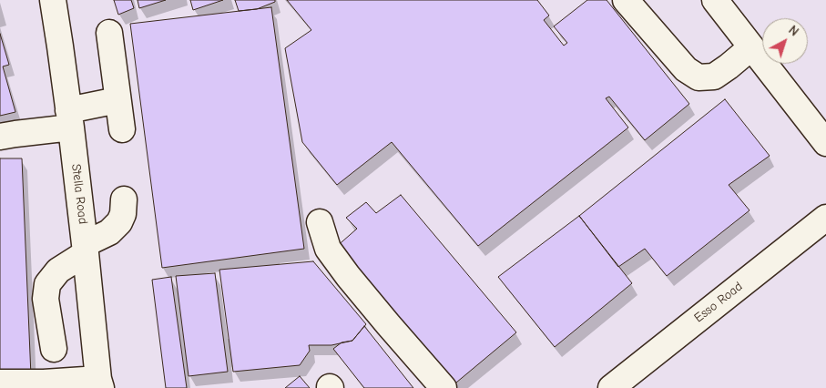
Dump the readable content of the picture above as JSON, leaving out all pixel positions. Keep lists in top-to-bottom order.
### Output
{
  "streets": {
    "street": ["Stella Road", "Esso Road"]
  },
  "north": "top right"
}
